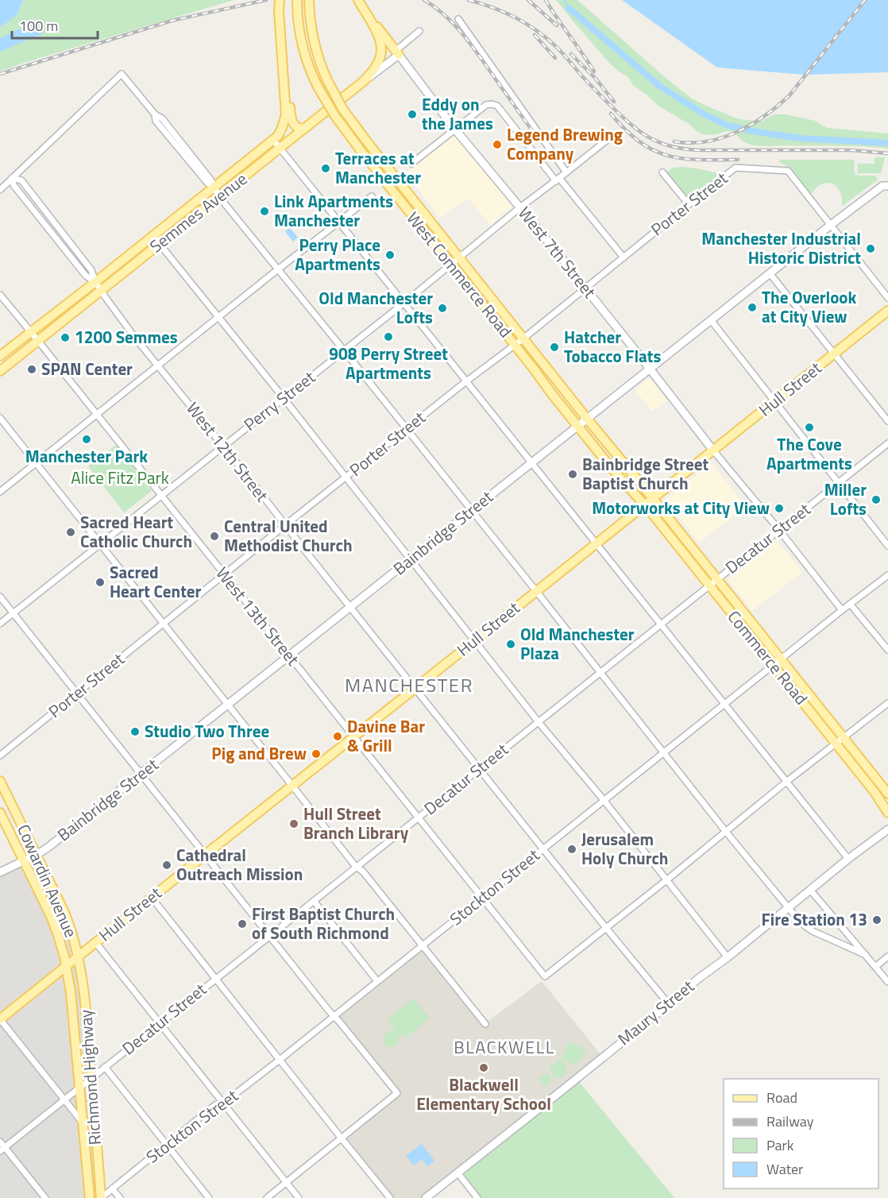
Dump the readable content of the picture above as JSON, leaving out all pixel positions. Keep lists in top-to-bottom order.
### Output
{
  "streets": {
    "main road": [
      "Semmes Avenue",
      "West Commerce Road",
      "Hull Street",
      "Commerce Road",
      "Cowardin Avenue",
      "Richmond Highway"
    ],
    "street": [
      "Porter Street",
      "West 7th Street",
      "Perry Street",
      "West 12th Street",
      "Bainbridge Street",
      "Decatur Street",
      "West 13th Street",
      "Stockton Street",
      "Maury Street"
    ]
  },
  "crossings": [
    ["Porter Street", "West 7th Street"],
    ["Porter Street", "West Commerce Road"],
    ["Porter Street", "West 12th Street"],
    ["Porter Street", "Bainbridge Street"],
    ["Porter Street", "West 13th Street"],
    ["Semmes Avenue", "West 7th Street"],
    ["Semmes Avenue", "West 12th Street"],
    ["Semmes Avenue", "West 13th Street"],
    ["West 7th Street", "Hull Street"],
    ["West 7th Street", "Perry Street"],
    ["West 7th Street", "Bainbridge Street"],
    ["West Commerce Road", "Hull Street"],
    ["West Commerce Road", "Perry Street"],
    ["West Commerce Road", "Bainbridge Street"],
    ["West Commerce Road", "Commerce Road"],
    ["Hull Street", "West 12th Street"],
    ["Hull Street", "West 13th Street"],
    ["Hull Street", "Commerce Road"],
    ["Hull Street", "Cowardin Avenue"],
    ["Hull Street", "Richmond Highway"],
    ["Perry Street", "West 12th Street"],
    ["Perry Street", "West 13th Street"],
    ["West 12th Street", "Bainbridge Street"],
    ["West 12th Street", "Decatur Street"],
    ["West 12th Street", "West 13th Street"],
    ["West 12th Street", "Stockton Street"],
    ["West 12th Street", "Maury Street"],
    ["Bainbridge Street", "West 13th Street"],
    ["Bainbridge Street", "Cowardin Avenue"],
    ["Decatur Street", "West 13th Street"],
    ["Decatur Street", "Commerce Road"],
    ["Decatur Street", "Richmond Highway"],
    ["West 13th Street", "Stockton Street"],
    ["Commerce Road", "Stockton Street"],
    ["Cowardin Avenue", "Richmond Highway"],
    ["Stockton Street", "Richmond Highway"]
  ],
  "districts": ["MANCHESTER", "BLACKWELL"],
  "parks": ["Alice Fitz Park"],
  "places": [
    "Eddy on the James",
    "Legend Brewing Company",
    "Terraces at Manchester",
    "Link Apartments Manchester",
    "Manchester Industrial Historic District",
    "Perry Place Apartments",
    "The Overlook at City View",
    "Old Manchester Lofts",
    "908 Perry Street Apartments",
    "1200 Semmes",
    "Hatcher Tobacco Flats",
    "SPAN Center",
    "The Cove Apartments",
    "Manchester Park",
    "Bainbridge Street Baptist Church",
    "Miller Lofts",
    "Motorworks at City View",
    "Sacred Heart Catholic Church",
    "Central United Methodist Church",
    "Sacred Heart Center",
    "Old Manchester Plaza",
    "Studio Two Three",
    "Davine Bar & Grill",
    "Pig and Brew",
    "Hull Street Branch Library",
    "Jerusalem Holy Church",
    "Cathedral Outreach Mission",
    "Fire Station 13",
    "First Baptist Church of South Richmond",
    "Blackwell Elementary School"
  ],
  "legend": [
    "Road",
    "Railway",
    "Park",
    "Water"
  ],
  "scale_bar": "100 m"
}
